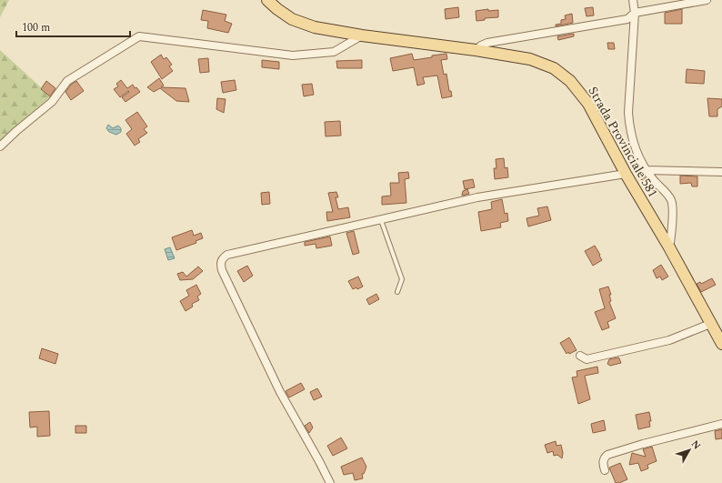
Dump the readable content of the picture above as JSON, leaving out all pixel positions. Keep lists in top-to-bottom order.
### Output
{
  "streets": {
    "main road": ["Strada Provinciale 581"]
  },
  "scale_bar": "100 m",
  "north": "top right"
}
